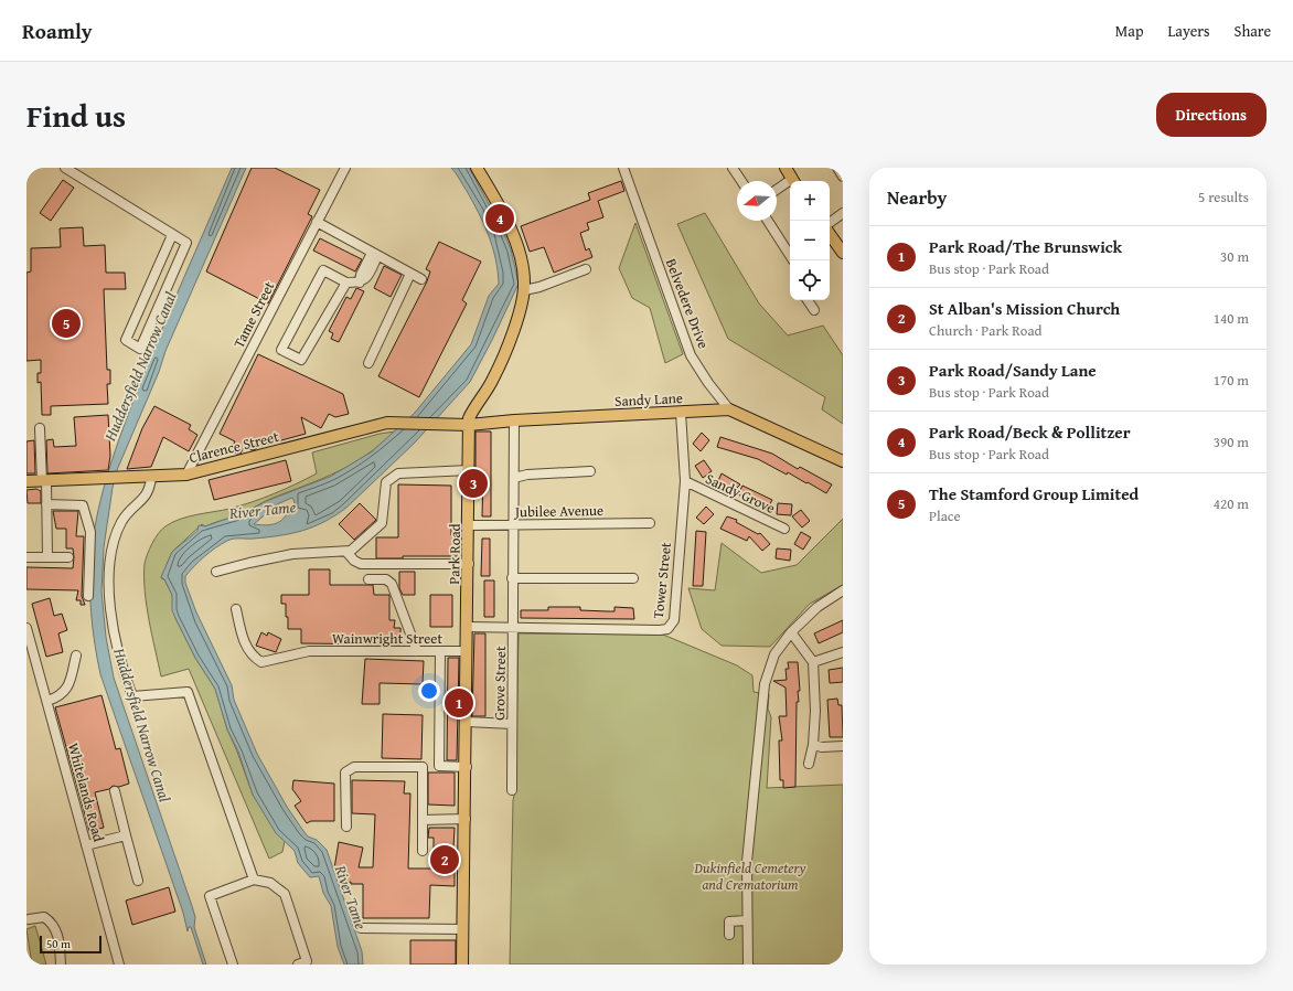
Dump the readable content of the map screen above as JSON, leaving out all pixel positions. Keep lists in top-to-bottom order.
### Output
{
  "streets": {
    "main road": ["Sandy Lane", "Clarence Street", "Park Road"],
    "street": [
      "Belvedere Drive",
      "Tame Street",
      "Sandy Grove",
      "Jubilee Avenue",
      "Tower Street",
      "Wainwright Street",
      "Grove Street",
      "Whitelands Road"
    ]
  },
  "crossings": [
    ["Belvedere Drive", "Sandy Lane"],
    ["Tame Street", "Clarence Street"],
    ["Sandy Lane", "Clarence Street"],
    ["Sandy Lane", "Park Road"],
    ["Sandy Lane", "Tower Street"],
    ["Sandy Lane", "Grove Street"],
    ["Sandy Grove", "Tower Street"],
    ["Jubilee Avenue", "Park Road"],
    ["Jubilee Avenue", "Grove Street"],
    ["Park Road", "Tower Street"],
    ["Park Road", "Wainwright Street"],
    ["Tower Street", "Grove Street"]
  ],
  "water": ["Huddersfield Narrow Canal", "River Tame"],
  "parks": ["Dukinfield Cemetery and Crematorium"],
  "scale_bar": "50 m",
  "north": "left",
  "page": {
    "header": "Roamly",
    "nav": ["Map", "Layers", "Share"],
    "title": "Find us",
    "buttons": "Directions",
    "heading": ["Nearby", "5 results"],
    "map_buttons": ["+", "−"],
    "pins": [
      "4",
      "5",
      "3",
      "1",
      "2"
    ],
    "list": [
      {
        "mark": "1",
        "name": "Park Road/The Brunswick",
        "note": "Bus stop · Park Road",
        "value": "30 m"
      },
      {
        "mark": "2",
        "name": "St Alban's Mission Church",
        "note": "Church · Park Road",
        "value": "140 m"
      },
      {
        "mark": "3",
        "name": "Park Road/Sandy Lane",
        "note": "Bus stop · Park Road",
        "value": "170 m"
      },
      {
        "mark": "4",
        "name": "Park Road/Beck & Pollitzer",
        "note": "Bus stop · Park Road",
        "value": "390 m"
      },
      {
        "mark": "5",
        "name": "The Stamford Group Limited",
        "note": "Place",
        "value": "420 m"
      }
    ],
    "scale": "50 m"
  }
}
